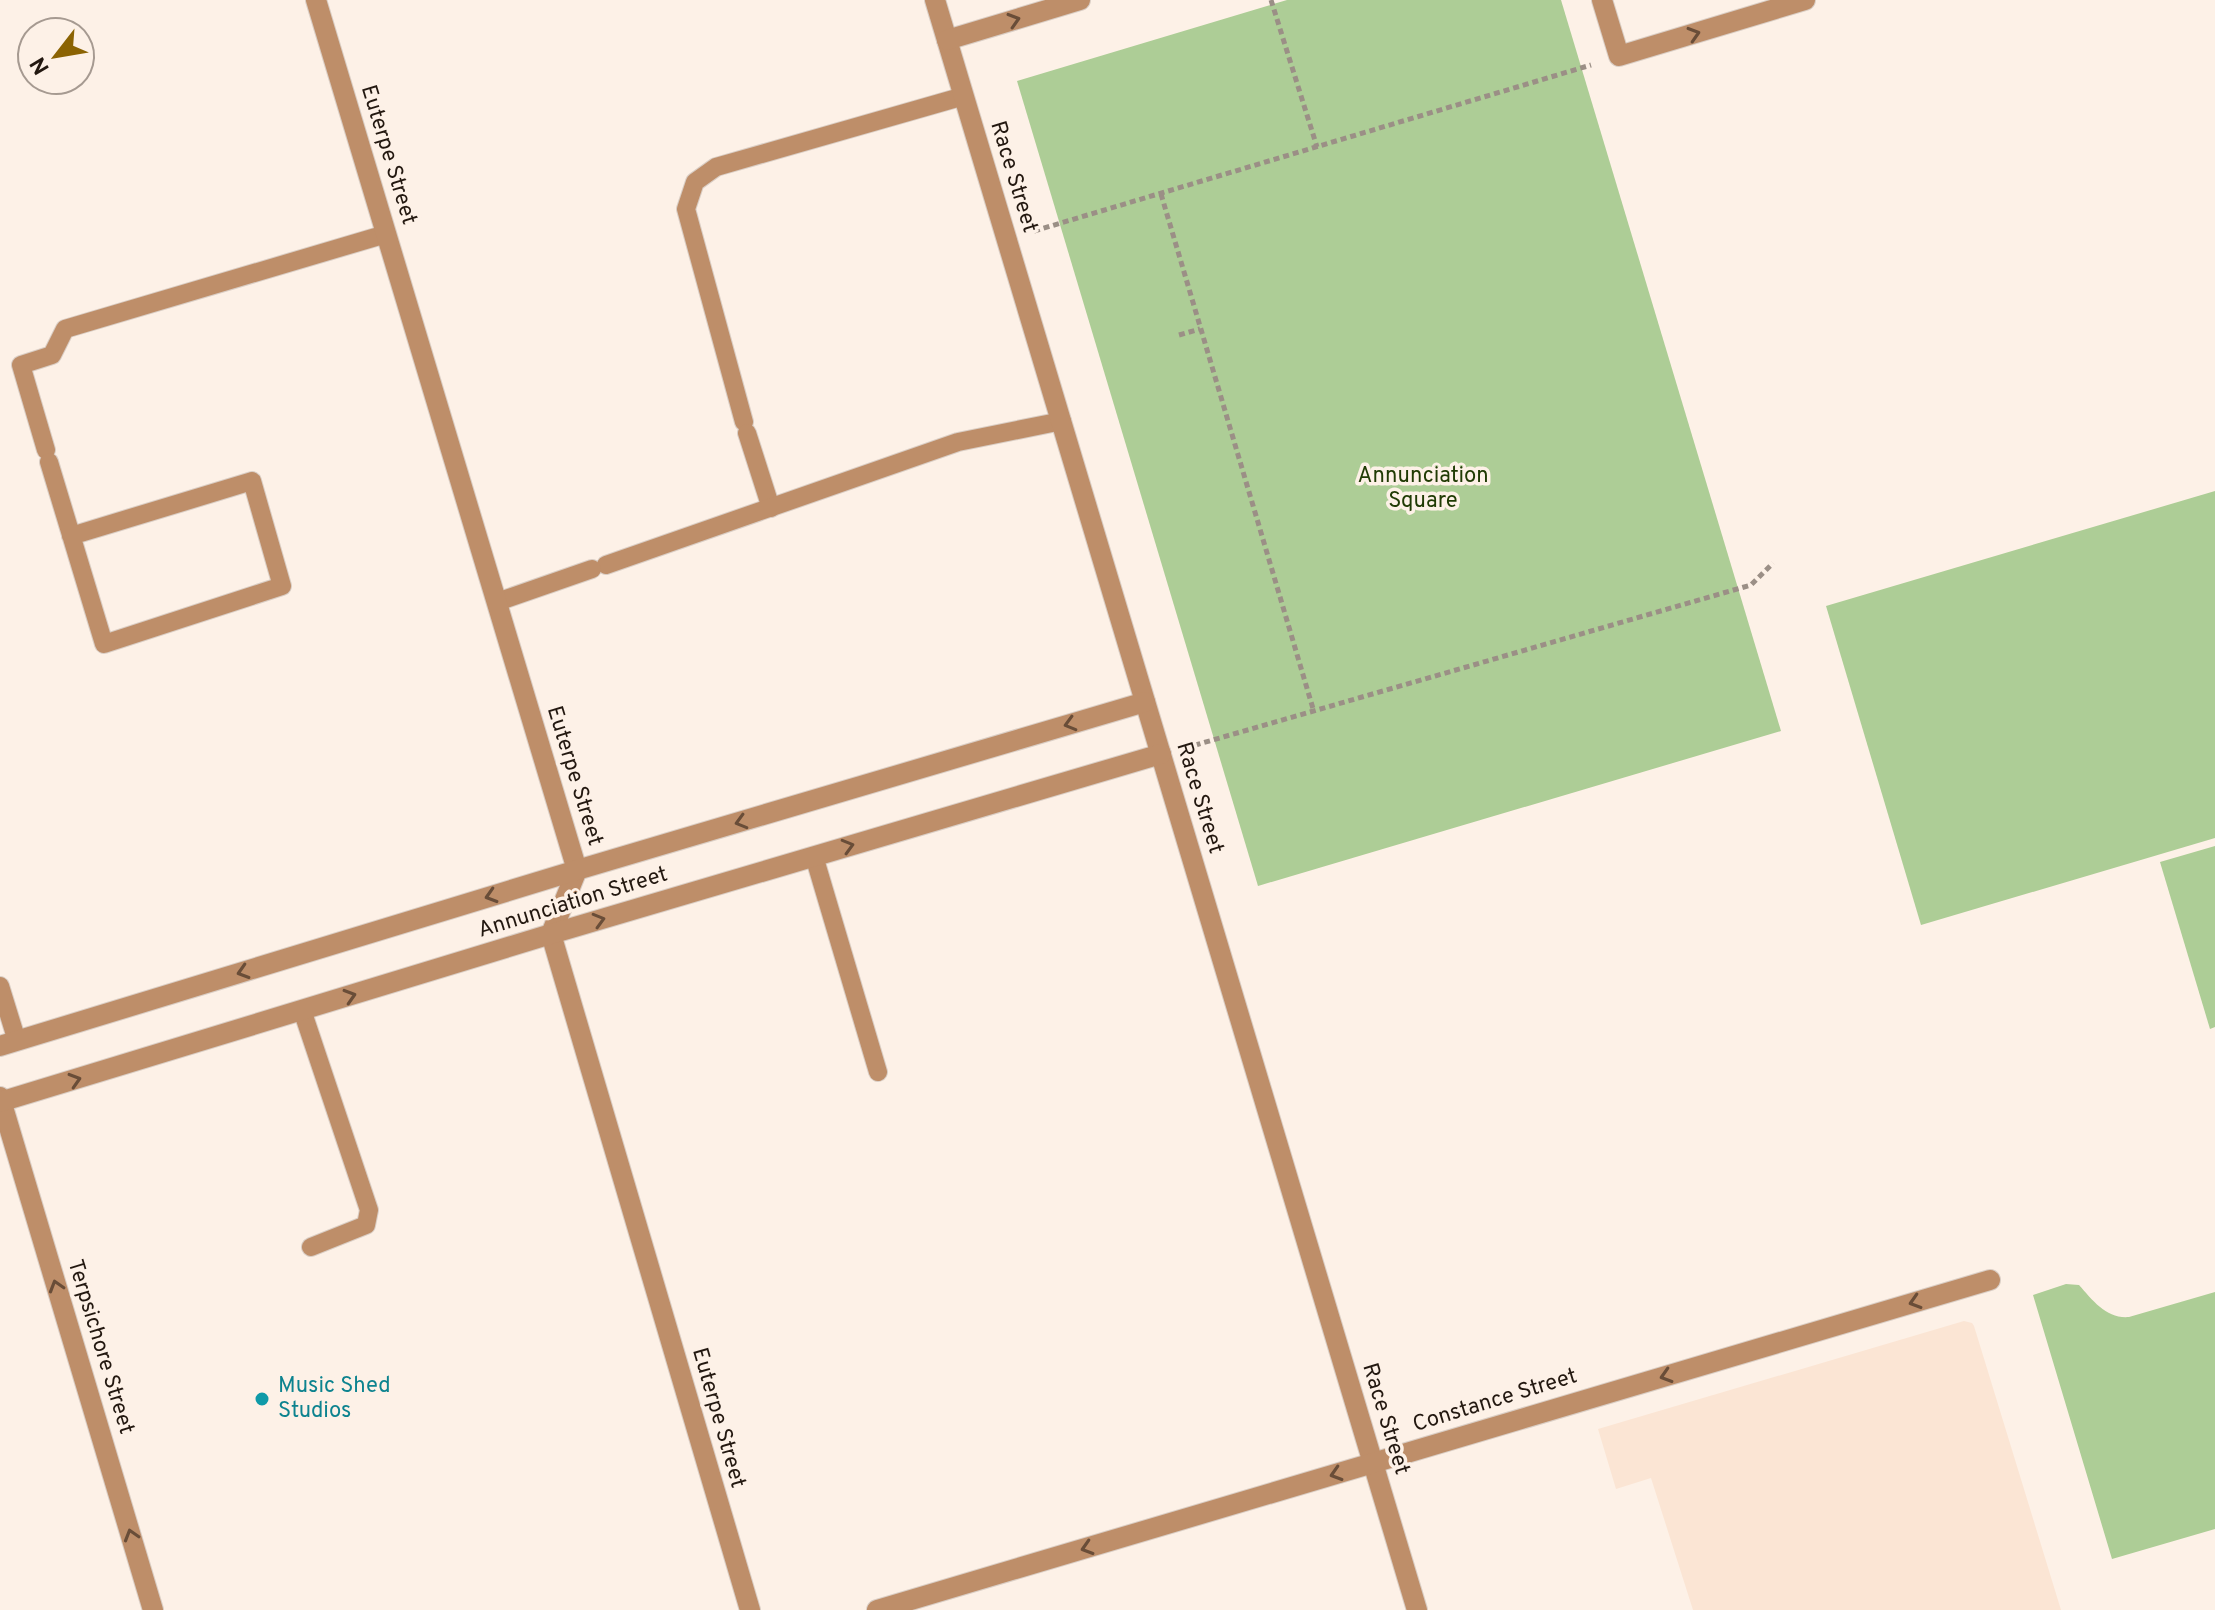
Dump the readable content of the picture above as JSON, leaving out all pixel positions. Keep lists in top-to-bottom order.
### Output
{
  "streets": {
    "street": [
      "Euterpe Street",
      "Race Street",
      "Annunciation Street",
      "Terpsichore Street",
      "Constance Street"
    ]
  },
  "crossings": [
    ["Euterpe Street", "Annunciation Street"],
    ["Race Street", "Annunciation Street"],
    ["Race Street", "Constance Street"],
    ["Annunciation Street", "Terpsichore Street"]
  ],
  "one_way": ["Terpsichore Street", "Constance Street"],
  "parks": ["Annunciation Square"],
  "places": ["Music Shed Studios"],
  "north": "bottom left"
}
